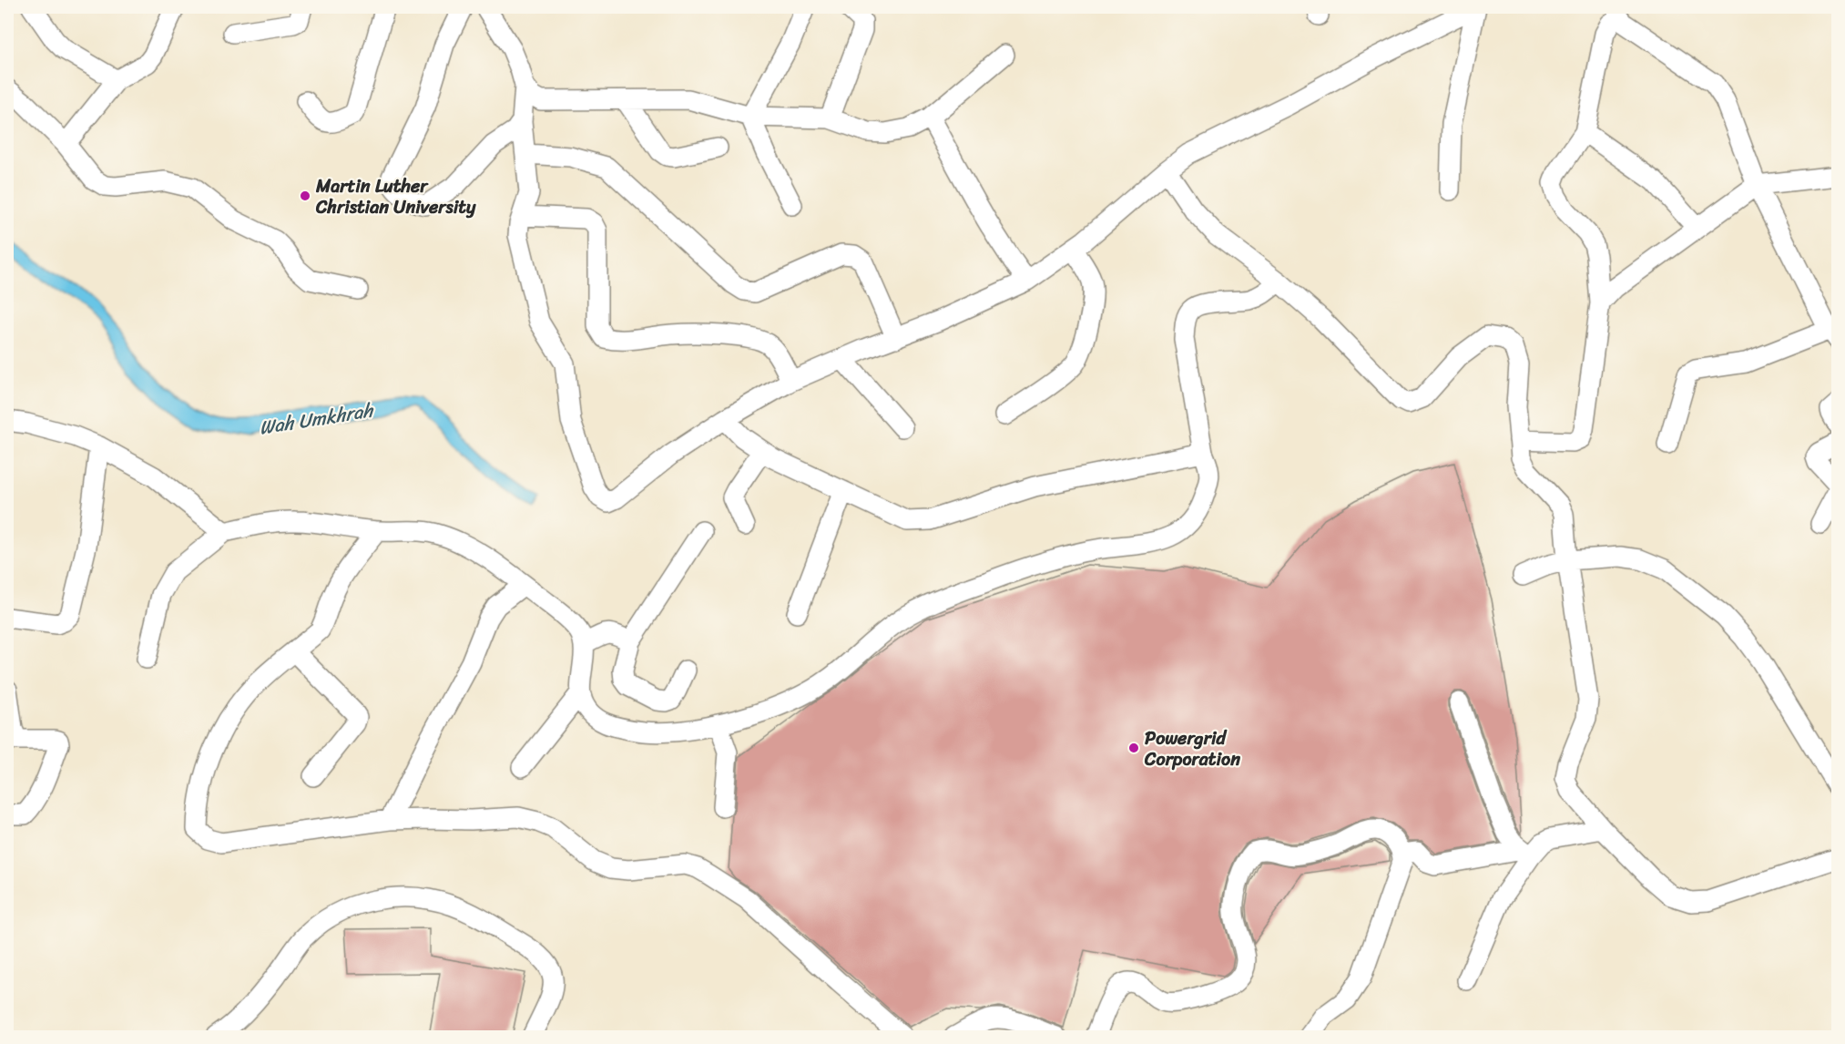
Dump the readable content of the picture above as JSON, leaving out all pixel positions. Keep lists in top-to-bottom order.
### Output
{
  "water": ["Wah Umkhrah"],
  "places": ["Martin Luther Christian University", "Powergrid Corporation"]
}
